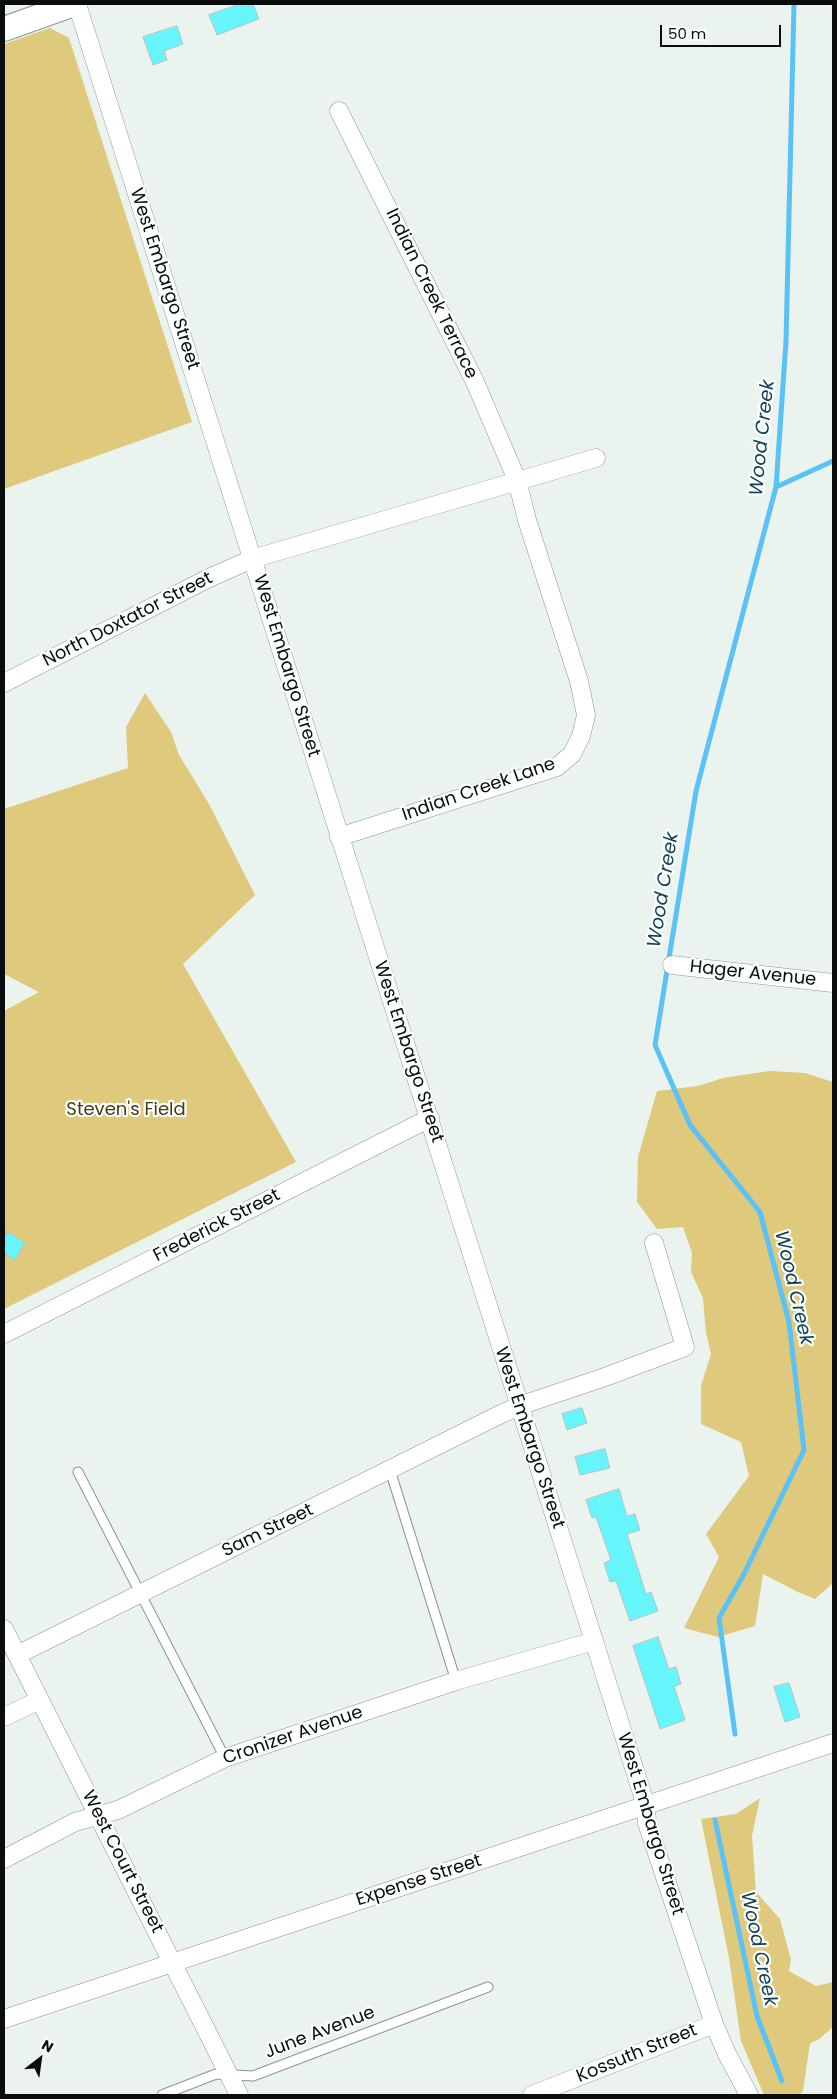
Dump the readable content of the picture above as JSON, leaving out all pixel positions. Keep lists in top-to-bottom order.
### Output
{
  "streets": {
    "street": [
      "West Embargo Street",
      "Indian Creek Terrace",
      "North Doxtator Street",
      "Indian Creek Lane",
      "Hager Avenue",
      "Frederick Street",
      "Sam Street",
      "Cronizer Avenue",
      "West Court Street",
      "Expense Street",
      "Kossuth Street"
    ],
    "lane": ["June Avenue"]
  },
  "crossings": [
    ["West Embargo Street", "North Doxtator Street"],
    ["West Embargo Street", "Indian Creek Lane"],
    ["West Embargo Street", "Frederick Street"],
    ["West Embargo Street", "Sam Street"],
    ["West Embargo Street", "Cronizer Avenue"],
    ["West Embargo Street", "Expense Street"],
    ["West Embargo Street", "Kossuth Street"],
    ["Indian Creek Terrace", "Indian Creek Lane"],
    ["Sam Street", "West Court Street"],
    ["Cronizer Avenue", "West Court Street"],
    ["West Court Street", "Expense Street"],
    ["West Court Street", "June Avenue"]
  ],
  "water": ["Wood Creek"],
  "parks": ["Steven's Field"],
  "scale_bar": "50 m",
  "north": "top right"
}
